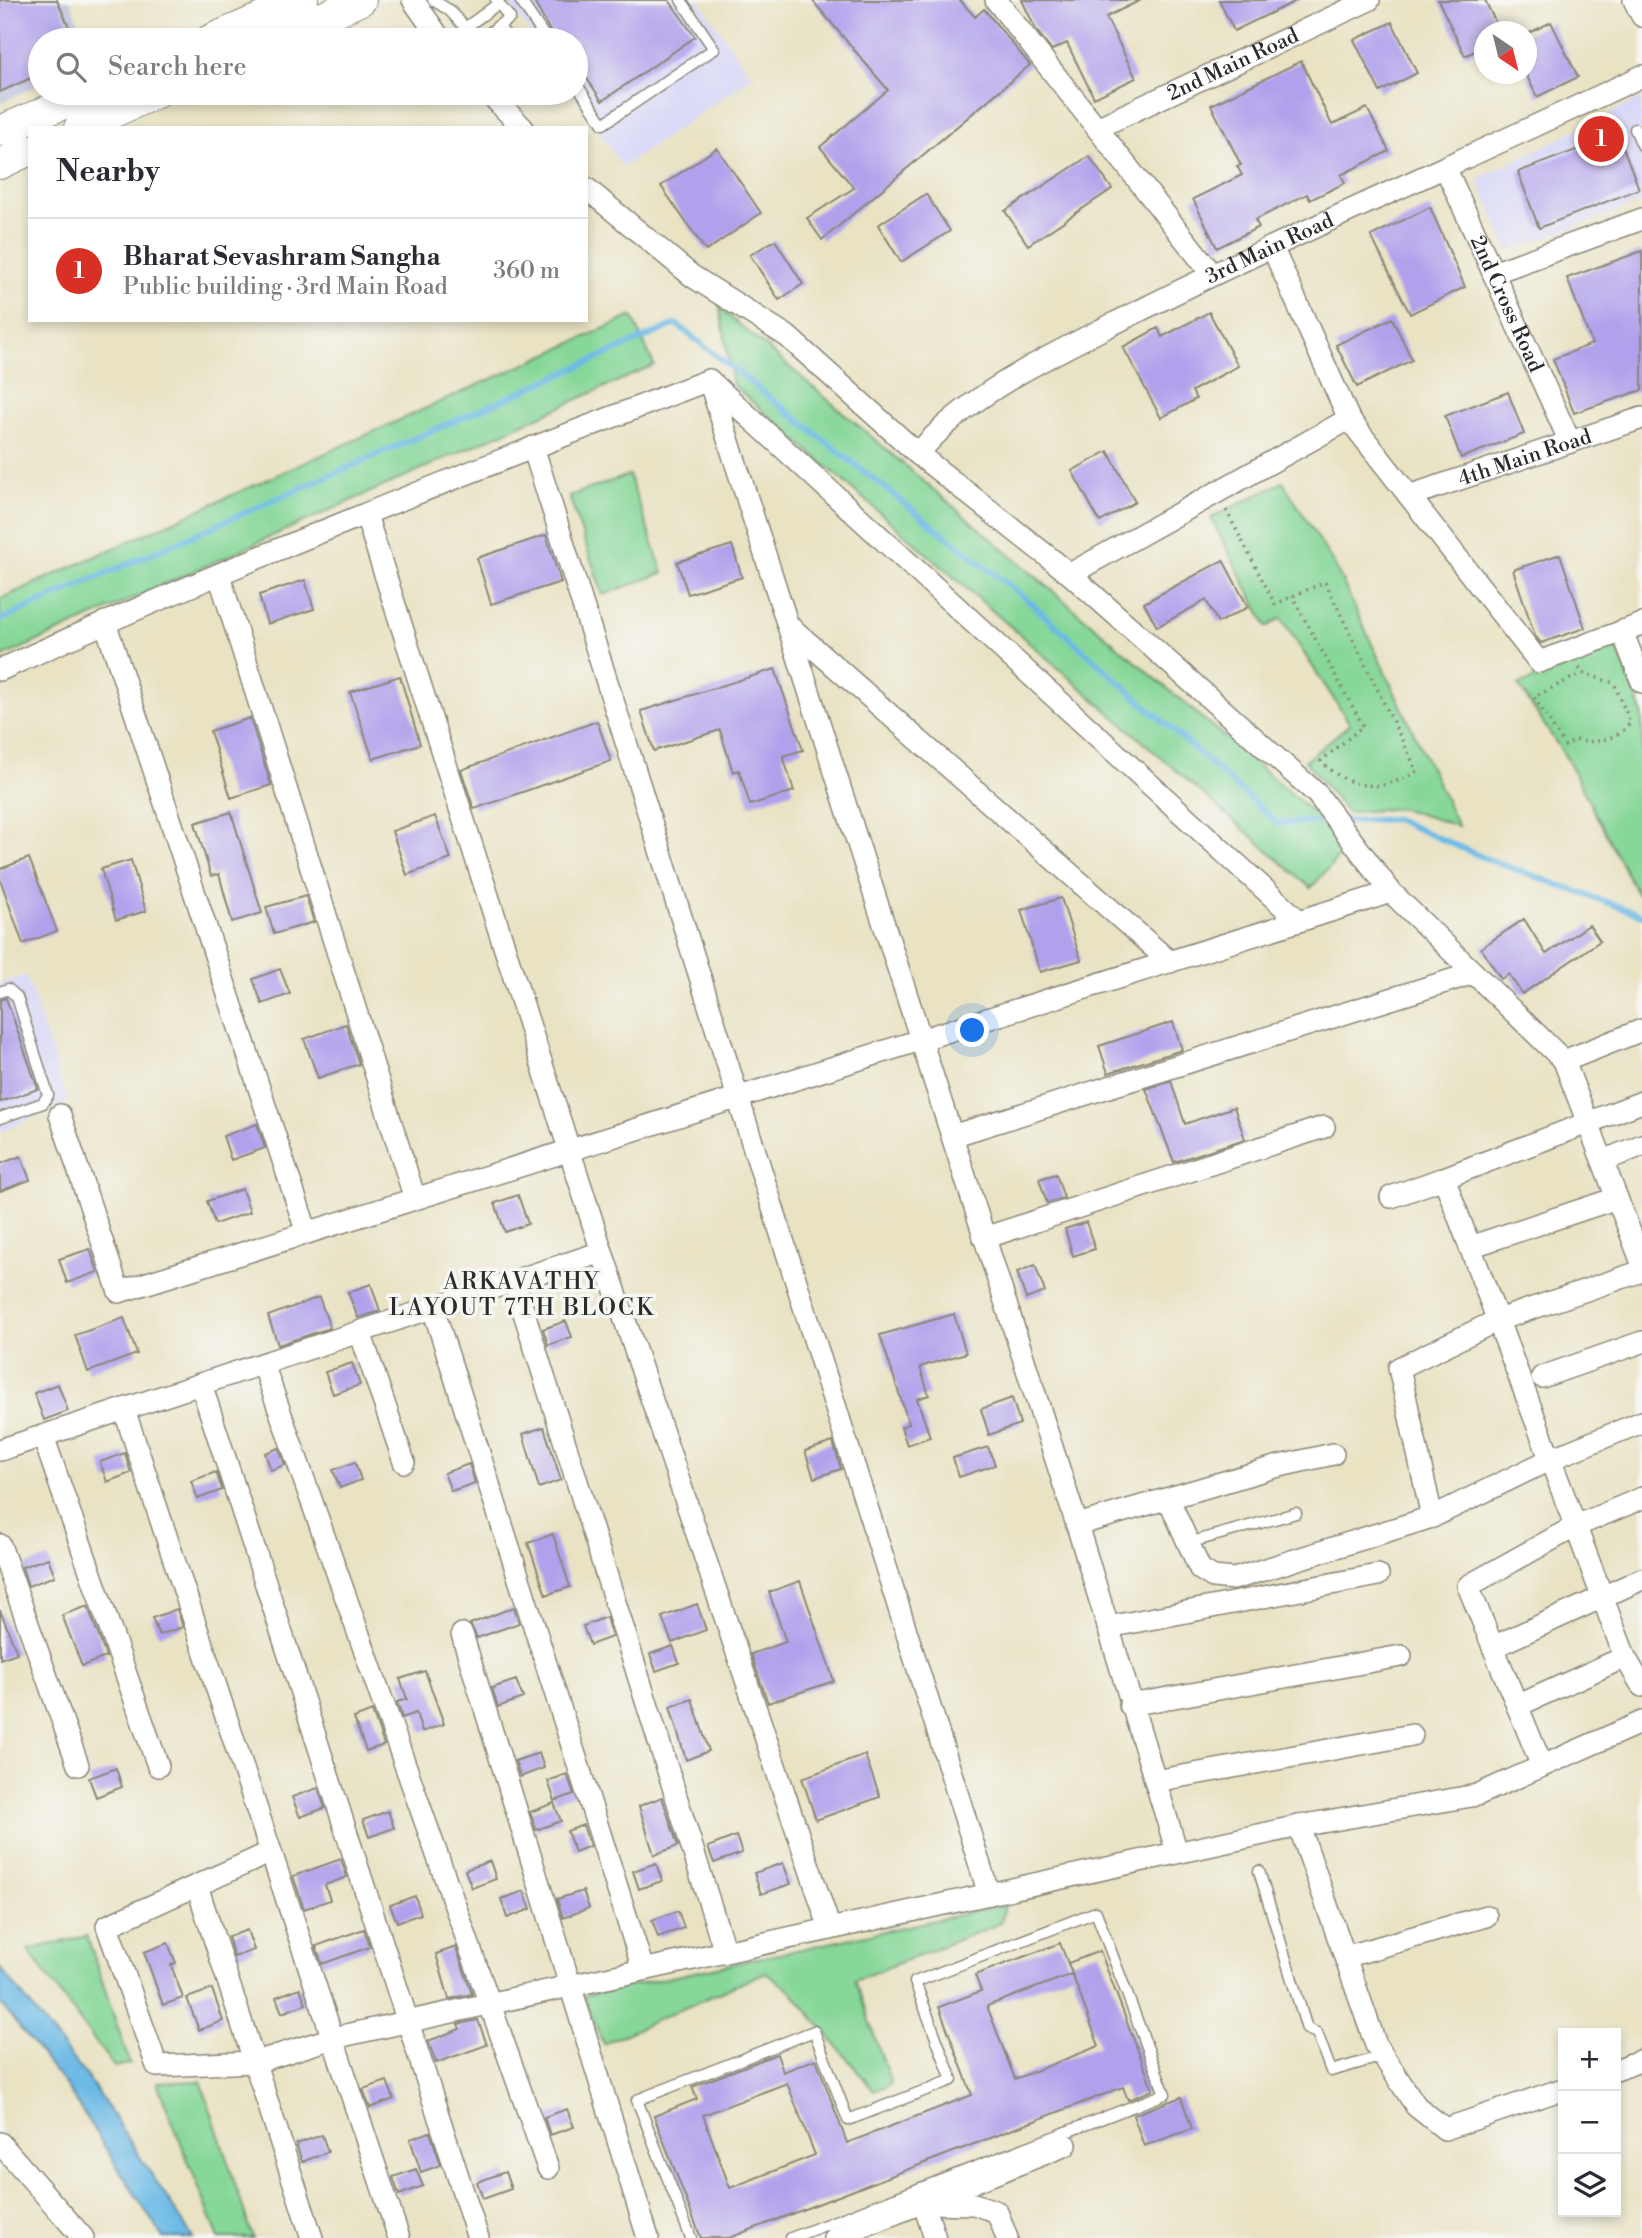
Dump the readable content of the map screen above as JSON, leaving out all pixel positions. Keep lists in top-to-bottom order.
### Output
{
  "streets": {
    "street": [
      "2nd Main Road",
      "3rd Main Road",
      "2nd Cross Road",
      "4th Main Road"
    ]
  },
  "crossings": [
    ["3rd Main Road", "2nd Cross Road"],
    ["2nd Cross Road", "4th Main Road"]
  ],
  "districts": ["ARKAVATHY LAYOUT 7TH BLOCK"],
  "north": "bottom right",
  "page": {
    "search": "Search here",
    "pins": "1",
    "heading": "Nearby",
    "list": [
      {
        "mark": "1",
        "name": "Bharat Sevashram Sangha",
        "note": "Public building · 3rd Main Road",
        "value": "360 m"
      }
    ],
    "map_buttons": ["+", "−"]
  }
}
